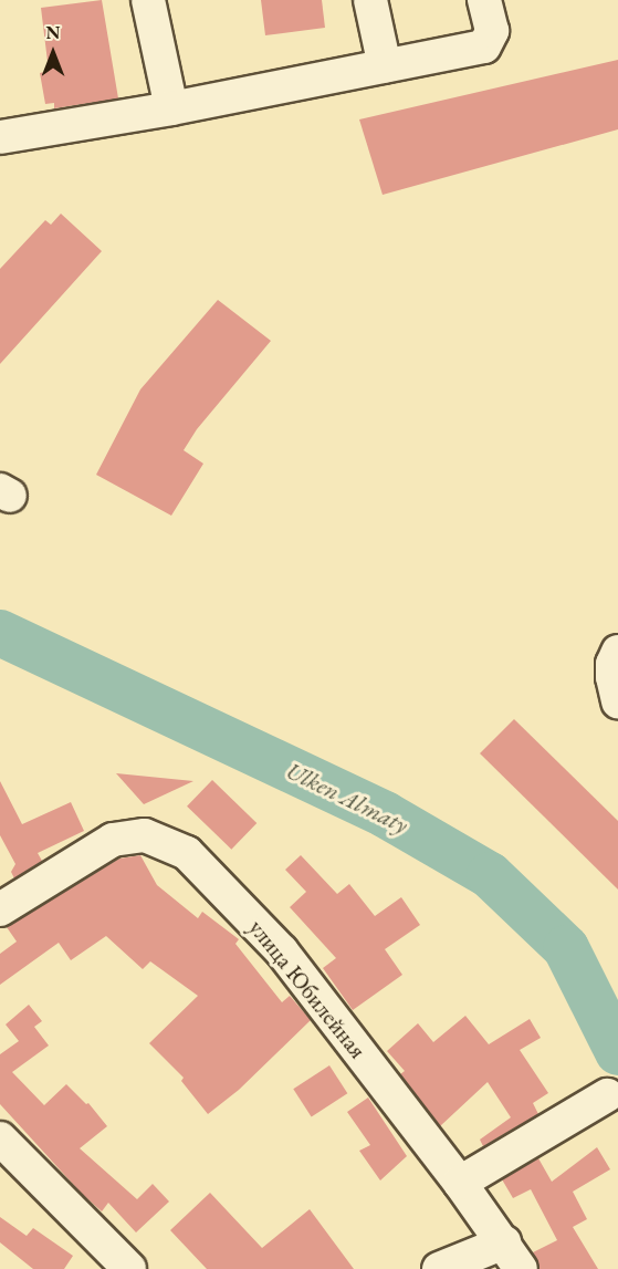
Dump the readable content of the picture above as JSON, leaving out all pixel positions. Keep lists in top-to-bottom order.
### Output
{
  "streets": {
    "street": ["улица Юбилейная"]
  },
  "water": ["Ulken Almaty"],
  "north": "top"
}
